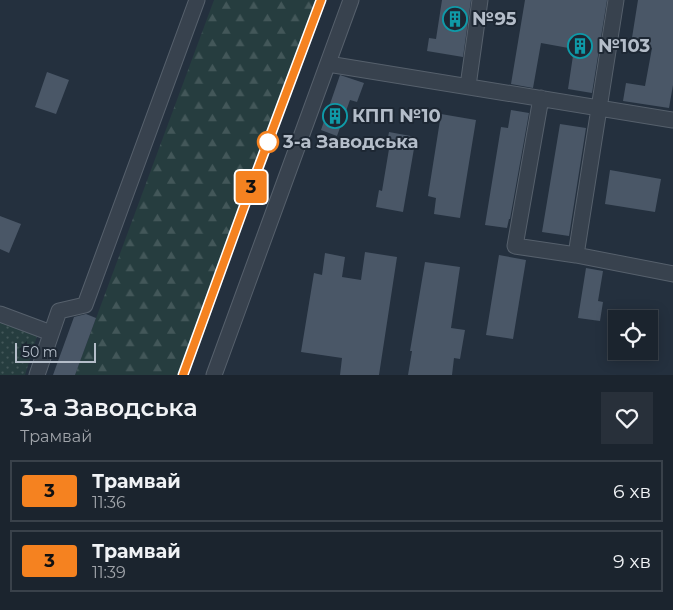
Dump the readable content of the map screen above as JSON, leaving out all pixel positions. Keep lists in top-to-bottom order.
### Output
{
  "places": {
    "building": ["№95", "№103", "КПП №10"],
    "other": ["3-а Заводська"]
  },
  "lines": ["tram line 3"],
  "scale_bar": "50 m",
  "page": {
    "on_map": "3",
    "scale": "50 m",
    "heading": ["3-а Заводська", "Трамвай"],
    "list": [
      {
        "mark": "3",
        "name": "Трамвай",
        "note": "11:36",
        "value": "6 хв"
      },
      {
        "mark": "3",
        "name": "Трамвай",
        "note": "11:39",
        "value": "9 хв"
      }
    ]
  }
}
